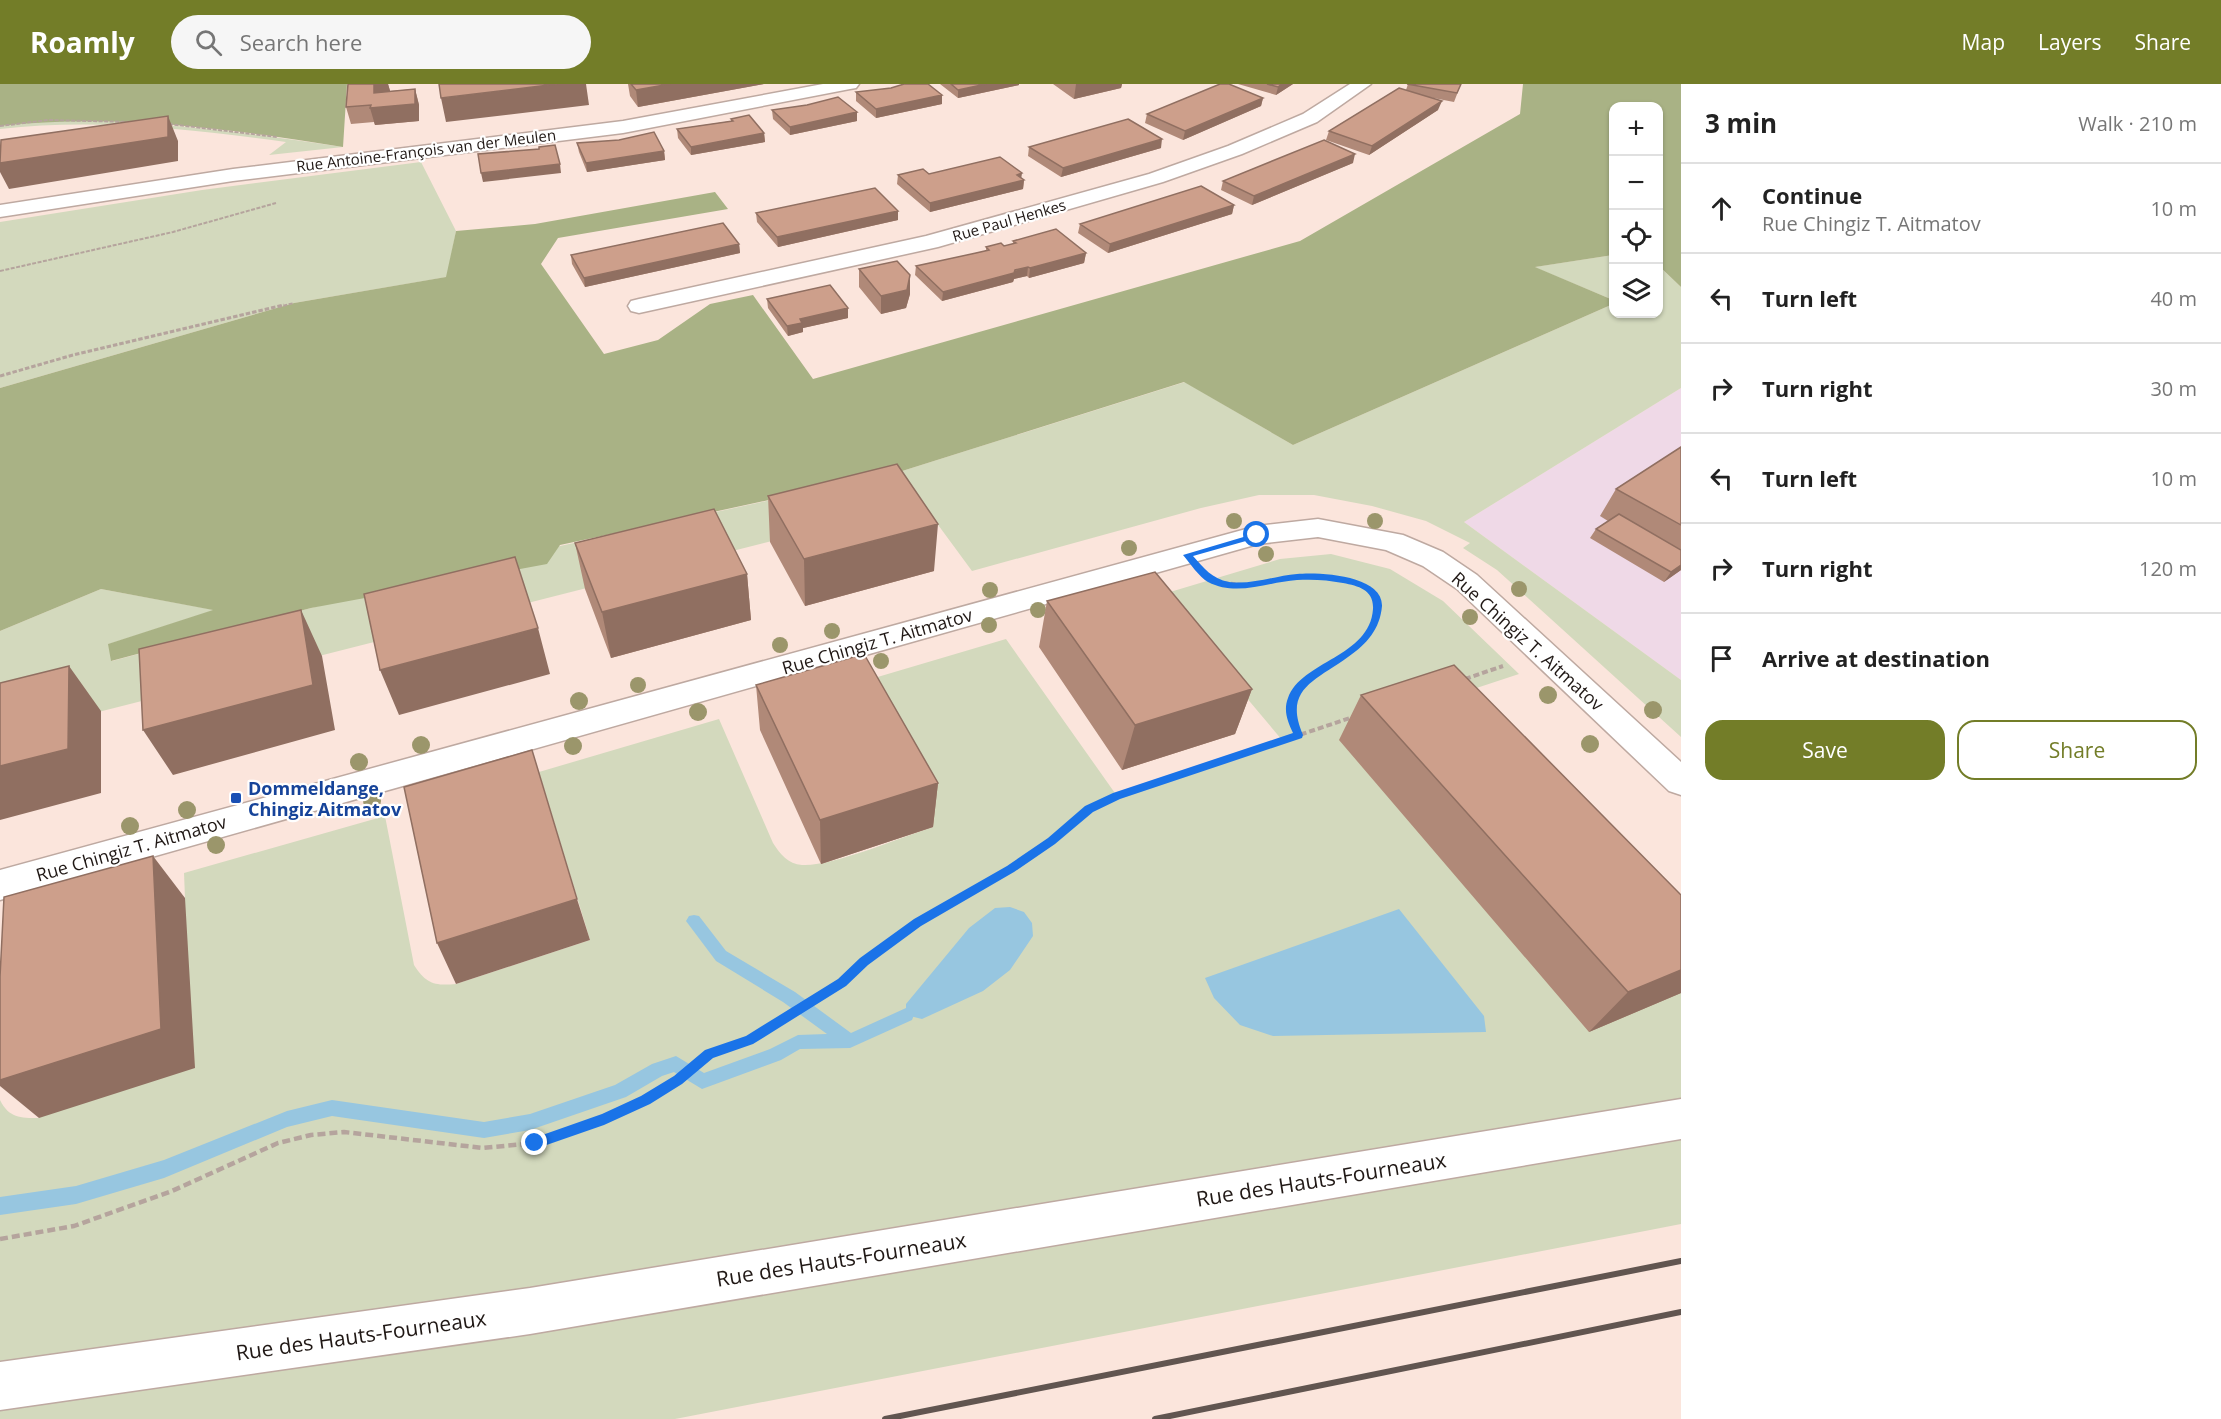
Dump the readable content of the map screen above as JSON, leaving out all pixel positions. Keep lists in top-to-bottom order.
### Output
{
  "streets": {
    "street": [
      "Rue Antoine-François van der Meulen",
      "Rue Paul Henkes",
      "Rue Chingiz T. Aitmatov",
      "Rue des Hauts-Fourneaux"
    ]
  },
  "places": {
    "transit": ["Dommeldange, Chingiz Aitmatov"]
  },
  "page": {
    "header": "Roamly",
    "search": "Search here",
    "nav": ["Map", "Layers", "Share"],
    "heading": ["3 min", "Walk · 210 m"],
    "map_buttons": ["+", "−"],
    "list": [
      ["Continue", "Rue Chingiz T. Aitmatov", "10 m"],
      ["Turn left", "40 m"],
      ["Turn right", "30 m"],
      ["Turn left", "10 m"],
      ["Turn right", "120 m"],
      "Arrive at destination"
    ],
    "buttons": ["Save", "Share"]
  }
}
